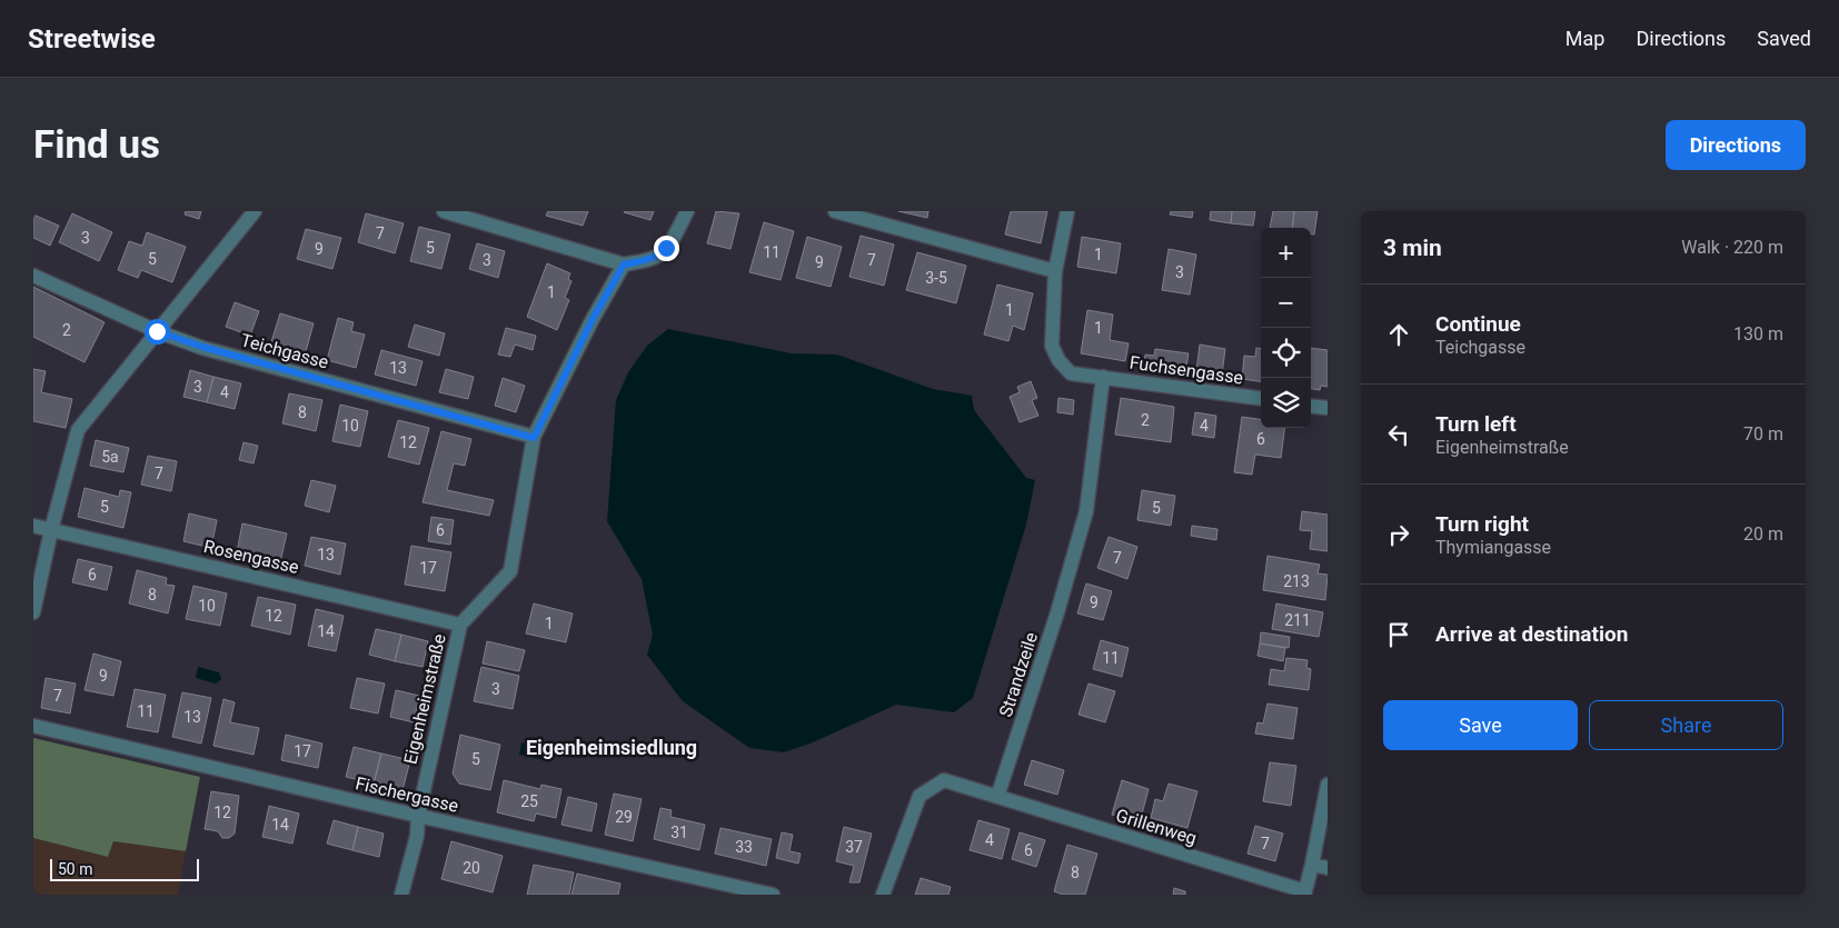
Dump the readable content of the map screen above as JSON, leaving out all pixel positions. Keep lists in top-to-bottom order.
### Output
{
  "streets": {
    "street": [
      "Teichgasse",
      "Fuchsengasse",
      "Rosengasse",
      "Strandzeile",
      "Eigenheimstraße",
      "Fischergasse",
      "Grillenweg"
    ]
  },
  "crossings": [
    ["Teichgasse", "Eigenheimstraße"],
    ["Fuchsengasse", "Strandzeile"],
    ["Rosengasse", "Eigenheimstraße"],
    ["Strandzeile", "Grillenweg"],
    ["Eigenheimstraße", "Fischergasse"]
  ],
  "districts": ["Eigenheimsiedlung"],
  "house_numbers": [
    "7",
    "3",
    "5",
    "9",
    "11",
    "1",
    "5",
    "3",
    "7",
    "9",
    "3",
    "3-5",
    "1",
    "1",
    "1",
    "2",
    "13",
    "3",
    "4",
    "8",
    "2",
    "10",
    "4",
    "6",
    "12",
    "5a",
    "7",
    "5",
    "5",
    "6",
    "13",
    "7",
    "17",
    "6",
    "213",
    "8",
    "9",
    "10",
    "12",
    "211",
    "1",
    "14",
    "11",
    "9",
    "3",
    "7",
    "11",
    "13",
    "17",
    "5",
    "25",
    "12",
    "29",
    "14",
    "31",
    "4",
    "7",
    "33",
    "37",
    "6",
    "20",
    "8"
  ],
  "scale_bar": "50 m",
  "page": {
    "header": "Streetwise",
    "nav": ["Map", "Directions", "Saved"],
    "buttons": [
      "Directions",
      ["Save", "Share"]
    ],
    "title": "Find us",
    "heading": ["3 min", "Walk · 220 m"],
    "map_buttons": ["+", "−"],
    "list": [
      ["Continue", "Teichgasse", "130 m"],
      ["Turn left", "Eigenheimstraße", "70 m"],
      ["Turn right", "Thymiangasse", "20 m"],
      "Arrive at destination"
    ],
    "scale": "50 m"
  }
}
